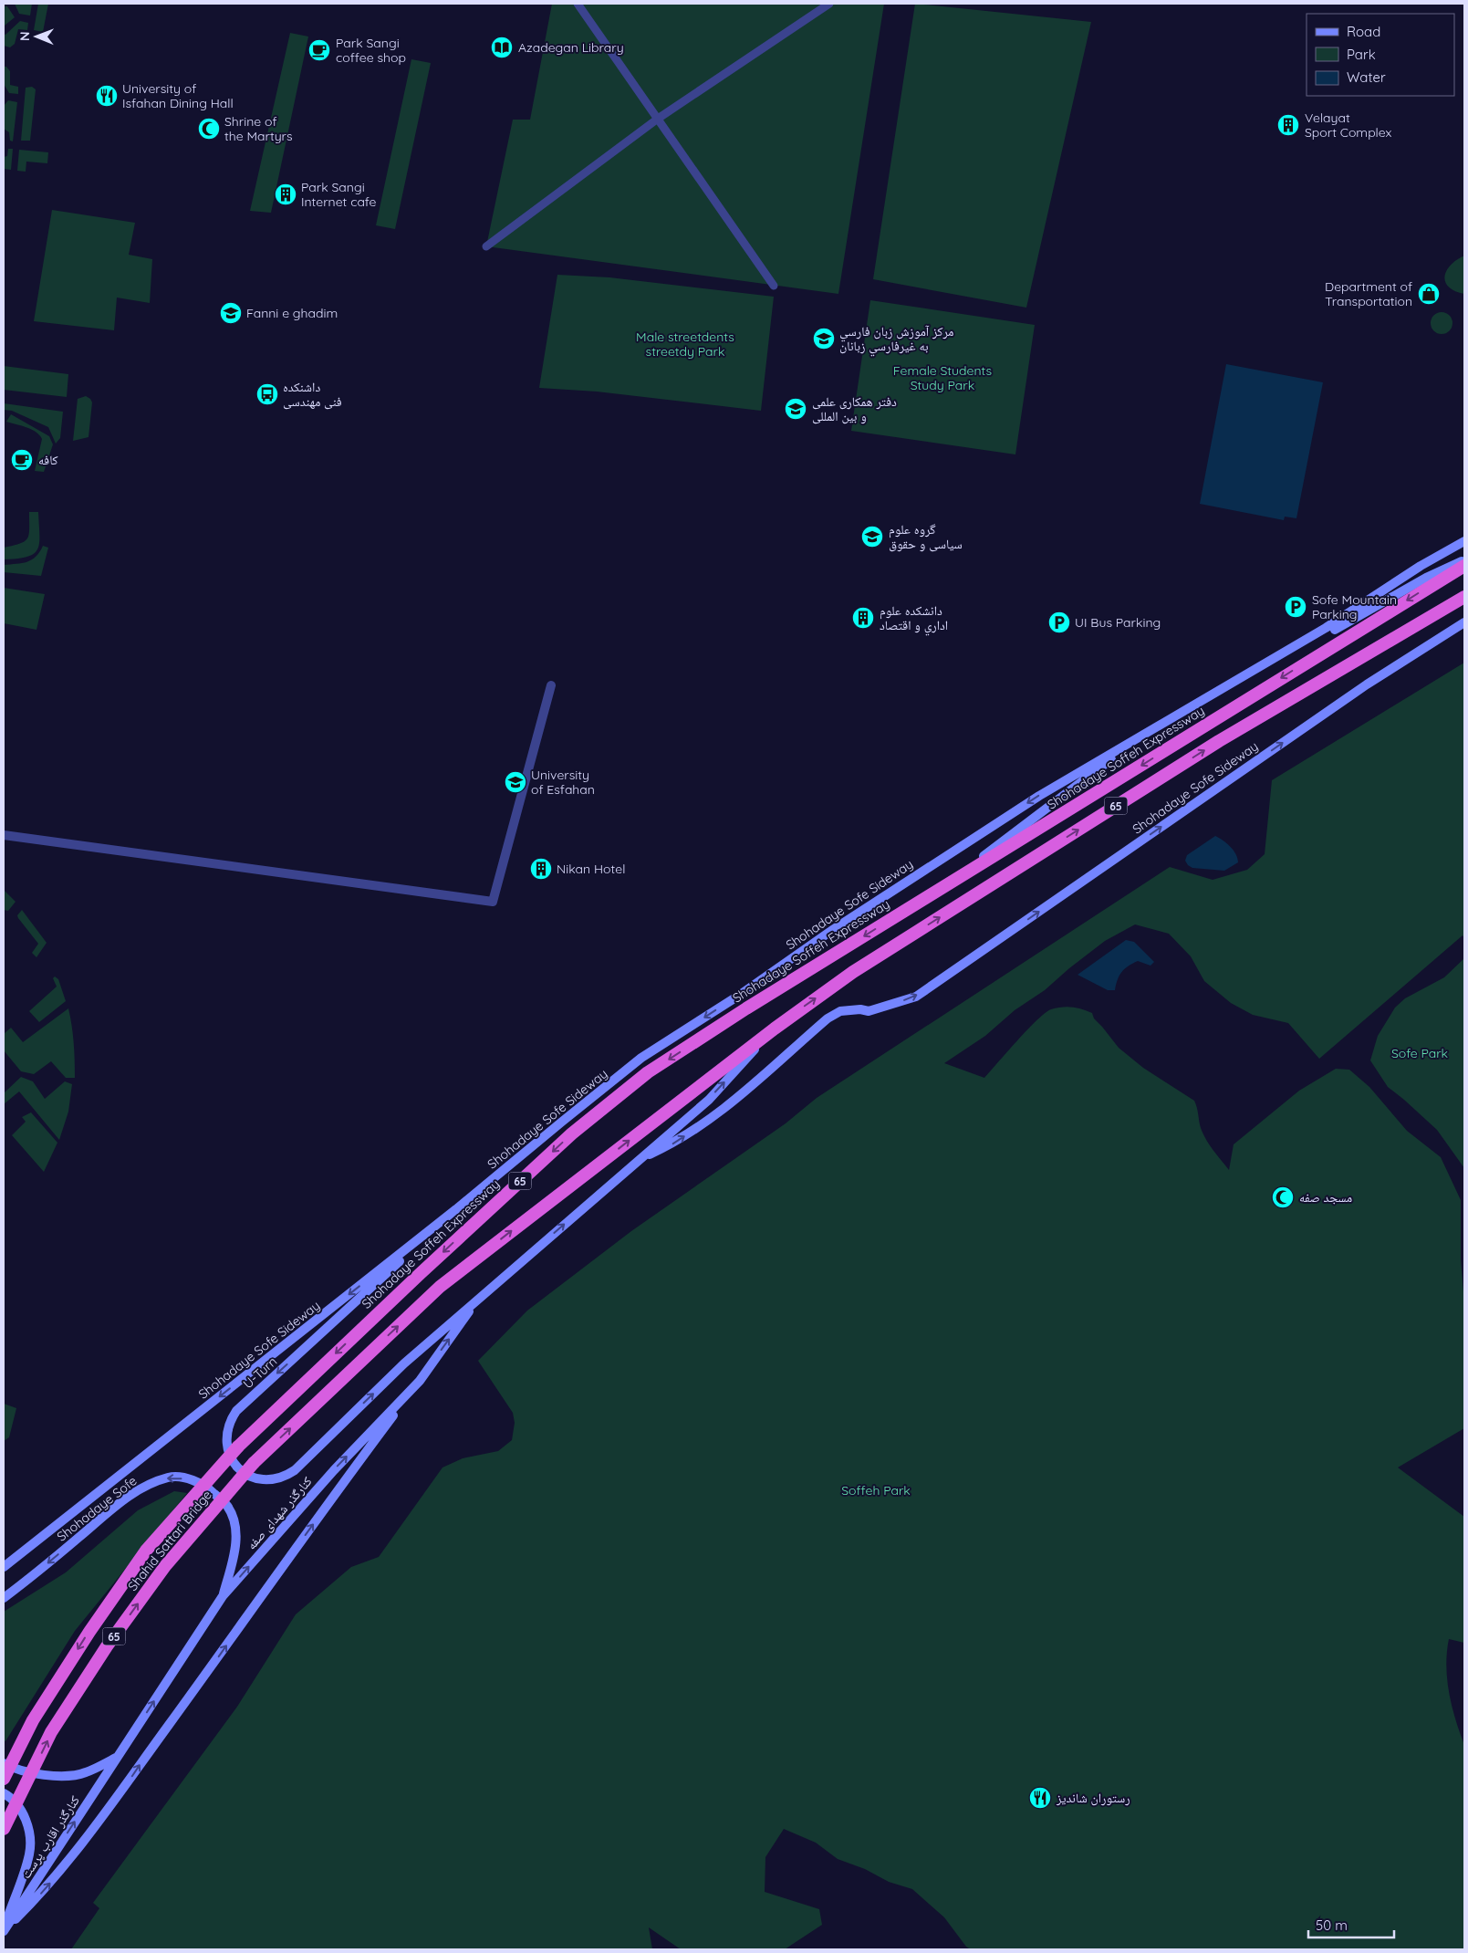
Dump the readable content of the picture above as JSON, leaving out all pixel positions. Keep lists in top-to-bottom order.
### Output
{
  "streets": {
    "highway": ["Shohadaye Soffeh Expressway", "65", "Shahid Sattari Bridge"],
    "main road": [
      "Shohadaye Sofe Sideway",
      "U-Turn",
      "Shohadaye Sofe",
      "کنارگذر شهدای صفه",
      "کنارگذر اقارب پرست"
    ]
  },
  "crossings": [
    ["Shohadaye Soffeh Expressway", "Shahid Sattari Bridge"],
    ["Shohadaye Sofe Sideway", "U-Turn"],
    ["65", "Shahid Sattari Bridge"],
    ["U-Turn", "کنارگذر شهدای صفه"],
    ["Shohadaye Sofe", "کنارگذر شهدای صفه"],
    ["کنارگذر شهدای صفه", "کنارگذر اقارب پرست"]
  ],
  "parks": [
    "Male streetdents streetdy Park",
    "Female Students Study Park",
    "Sofe Park",
    "Soffeh Park"
  ],
  "places": {
    "library": ["Azadegan Library"],
    "cafe": ["Park Sangi coffee shop", "کافه"],
    "restaurant": ["University of Isfahan Dining Hall", "رستوران شاندیز"],
    "building": [
      "Velayat Sport Complex",
      "Park Sangi Internet cafe",
      "دانشکده علوم اداري و اقتصاد",
      "Nikan Hotel"
    ],
    "mosque": ["Shrine of the Martyrs", "مسجد صفه"],
    "shop": ["Department of Transportation"],
    "school or university": [
      "Fanni e ghadim",
      "مرکز آموزش زبان فارسي به غيرفارسي زبانان",
      "دفتر همکاری علمی و بین المللی",
      "گروه علوم سیاسی و حقوق",
      "University of Esfahan"
    ],
    "bus stop": ["داشنکده فنی مهندسی"],
    "parking": ["Sofe Mountain Parking", "UI Bus Parking"]
  },
  "legend": ["Road", "Park", "Water"],
  "scale_bar": "50 m",
  "north": "left"
}
